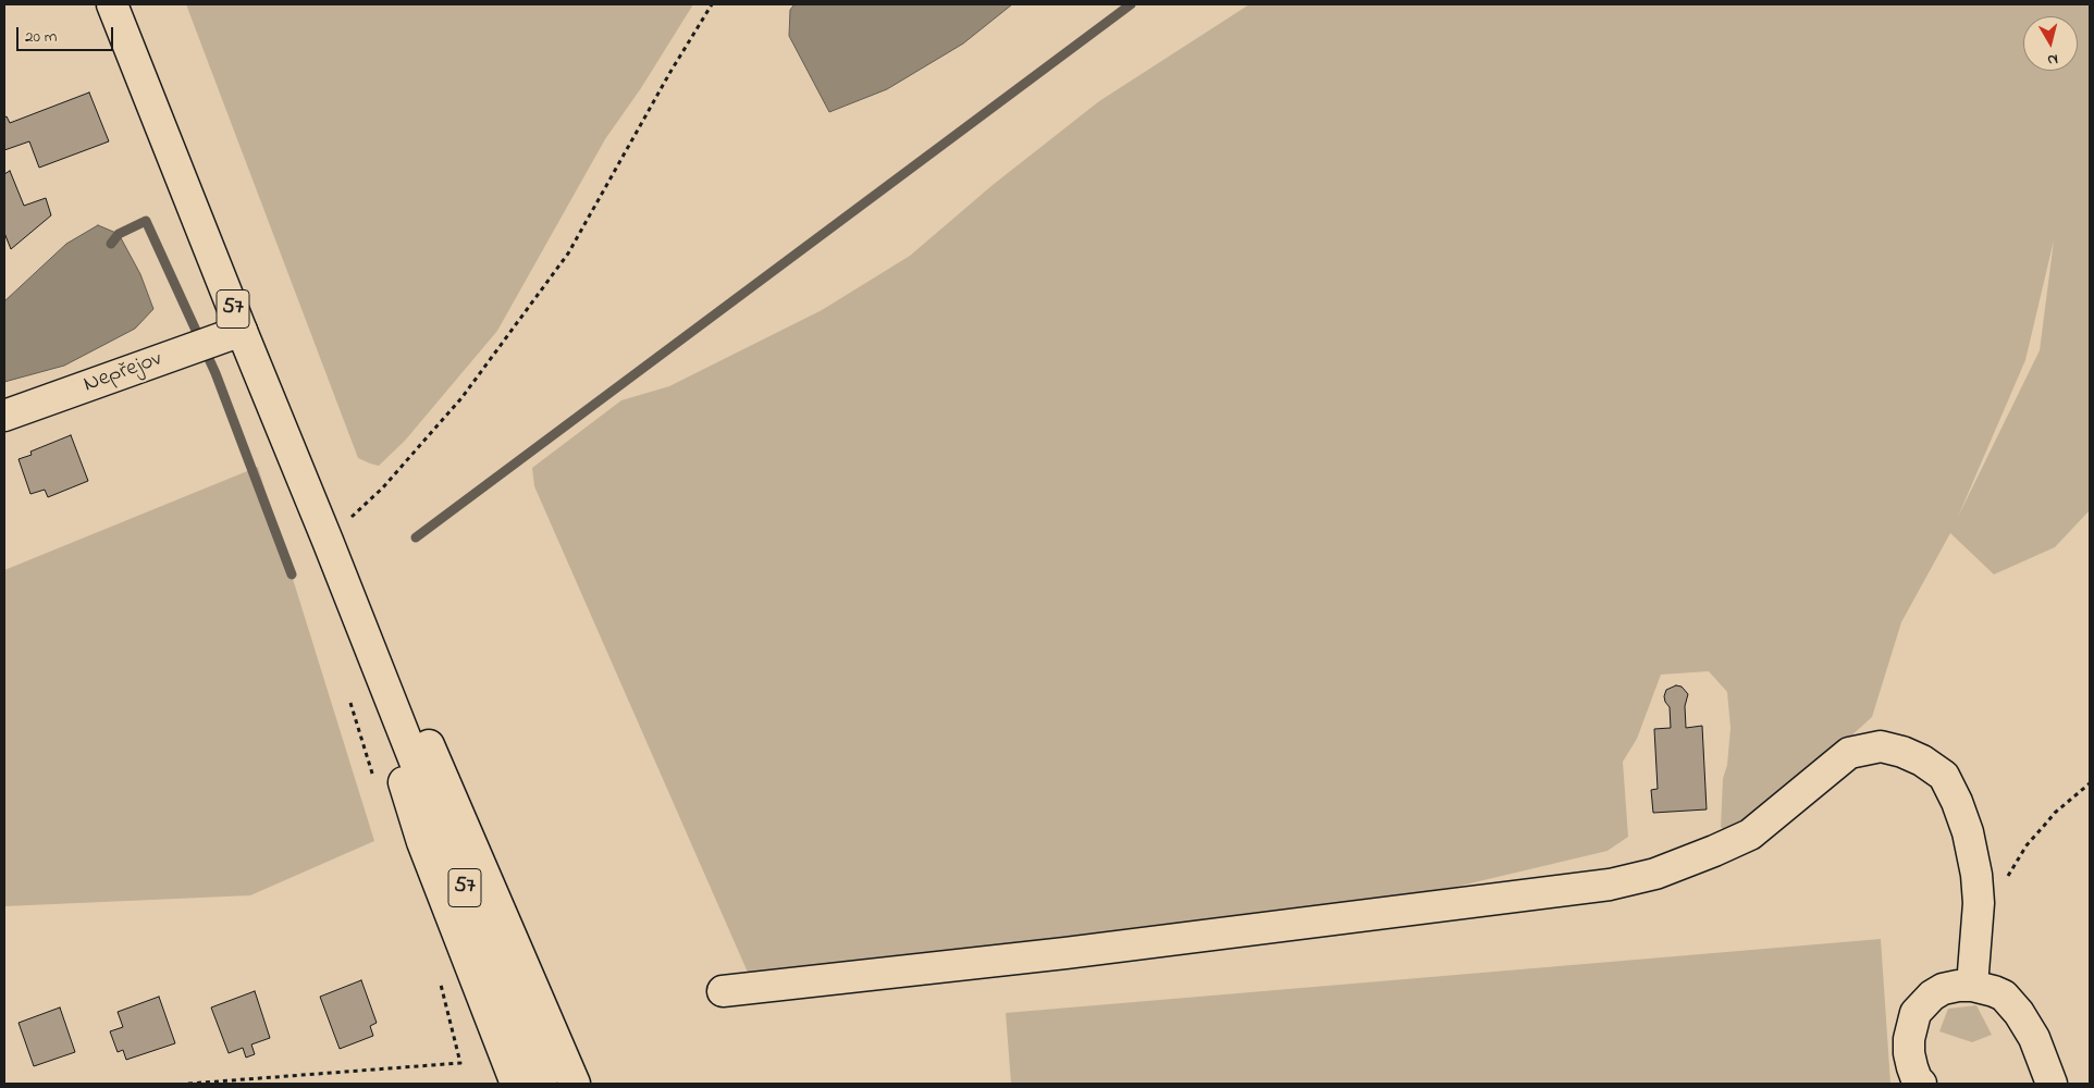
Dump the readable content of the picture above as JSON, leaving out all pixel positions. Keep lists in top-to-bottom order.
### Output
{
  "streets": {
    "main road": ["57", "Nepřejov"]
  },
  "crossings": [
    ["57", "Nepřejov"]
  ],
  "scale_bar": "20 m",
  "north": "bottom"
}
